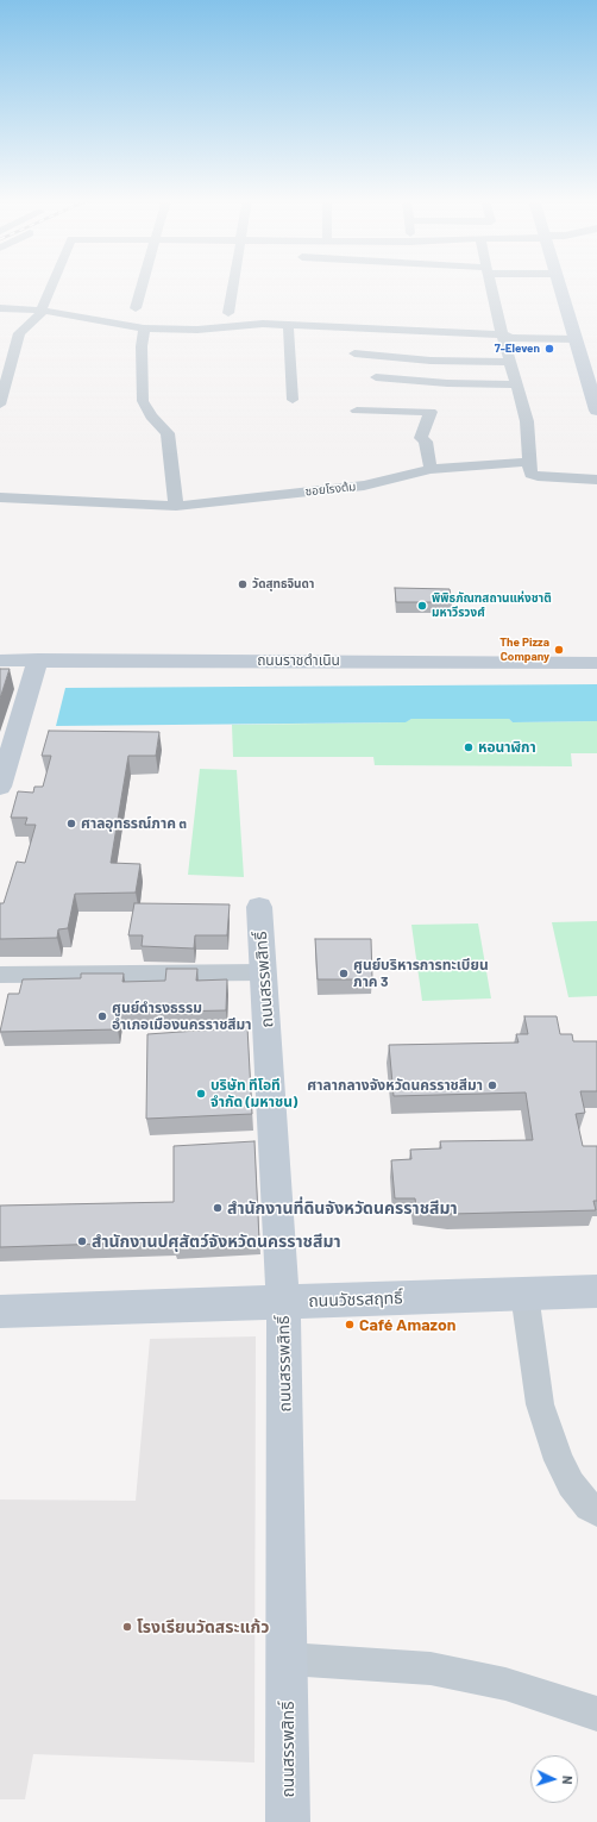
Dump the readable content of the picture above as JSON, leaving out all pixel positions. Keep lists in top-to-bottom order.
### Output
{
  "streets": {
    "main road": ["ถนนราชดำเนิน", "ถนนสรรพสิทธิ์", "ถนนวัชรสฤทธิ์"],
    "street": ["ซอยโรงต้ม"]
  },
  "crossings": [
    ["ถนนสรรพสิทธิ์", "ถนนวัชรสฤทธิ์"]
  ],
  "places": [
    "7-Eleven",
    "วัดสุทธจินดา",
    "พิพิธภัณฑสถานแห่งชาติ มหาวีรวงศ์",
    "The Pizza Company",
    "หอนาฬิกา",
    "ศาลอุทธรณ์ภาค ๓",
    "ศูนย์บริหารการทะเบียน ภาค 3",
    "ศูนย์ดำรงธรรม อำเภอเมืองนครราชสีมา",
    "ศาลากลางจังหวัดนครราชสีมา",
    "บริษัท ทีโอที จำกัด (มหาชน)",
    "สำนักงานที่ดินจังหวัดนครราชสีมา",
    "สำนักงานปศุสัตว์จังหวัดนครราชสีมา",
    "Café Amazon",
    "โรงเรียนวัดสระแก้ว"
  ],
  "north": "right"
}
